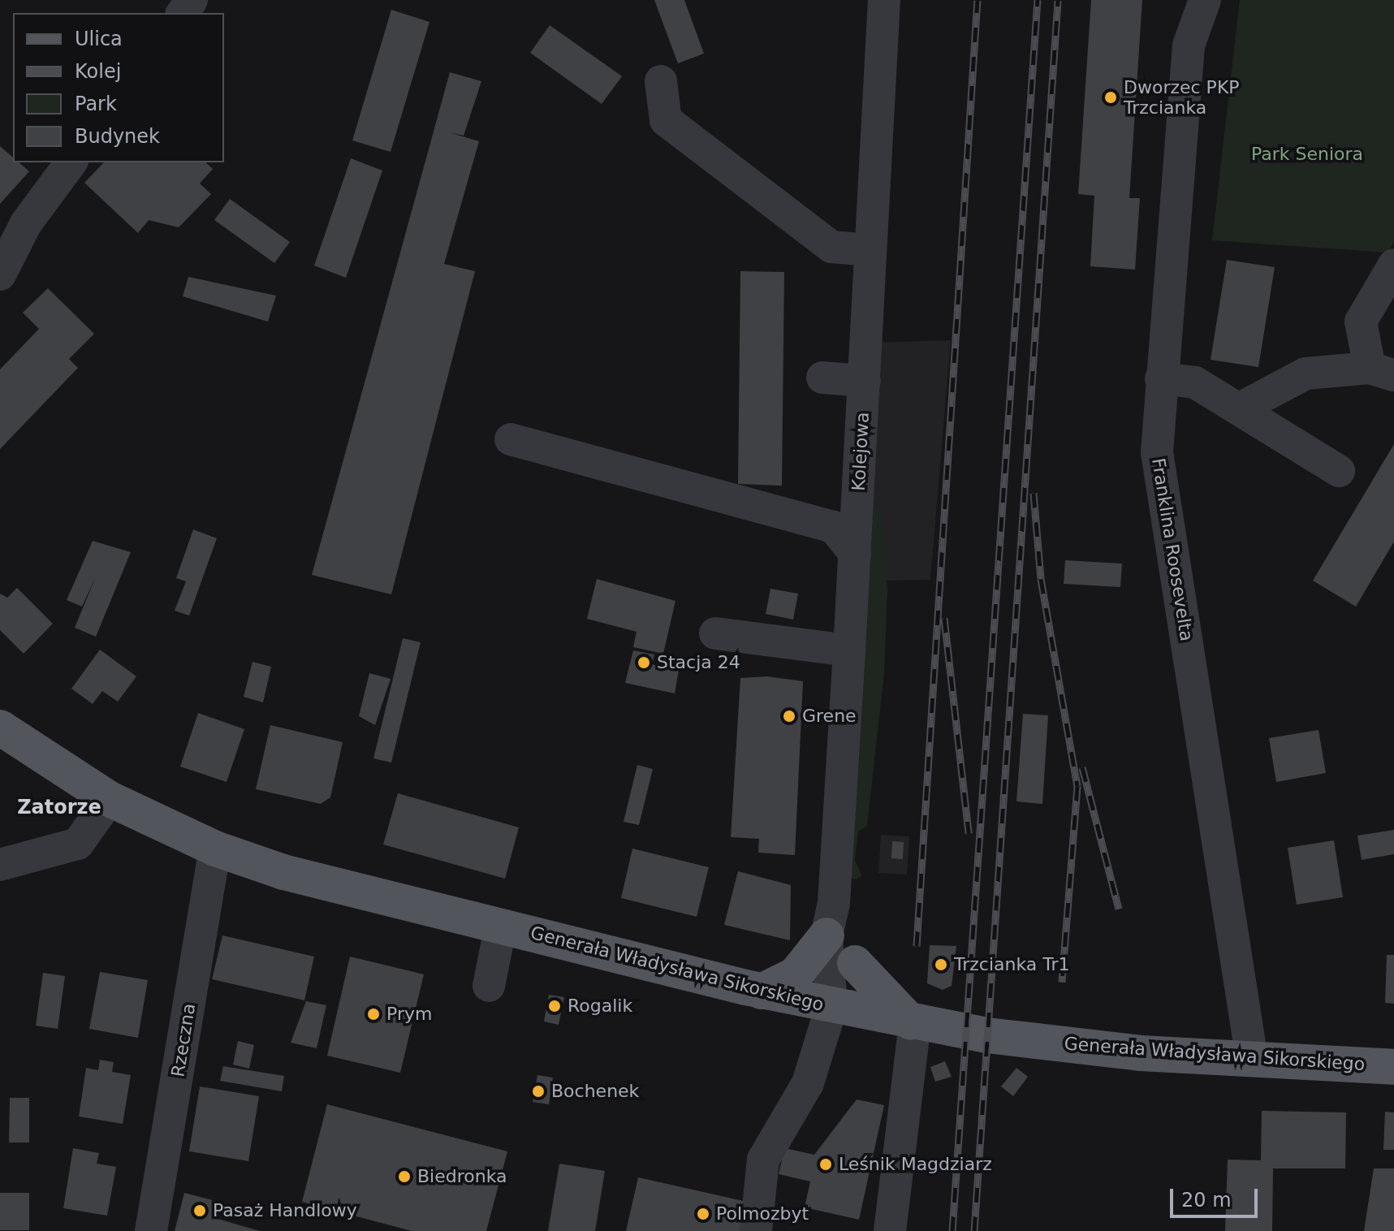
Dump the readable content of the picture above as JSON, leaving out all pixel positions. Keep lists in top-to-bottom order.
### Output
{
  "streets": {
    "main road": ["Generała Władysława Sikorskiego"],
    "street": ["Kolejowa", "Franklina Roosevelta", "Rzeczna"]
  },
  "crossings": [
    ["Kolejowa", "Generała Władysława Sikorskiego"],
    ["Franklina Roosevelta", "Generała Władysława Sikorskiego"],
    ["Generała Władysława Sikorskiego", "Rzeczna"]
  ],
  "districts": ["Zatorze"],
  "parks": ["Park Seniora"],
  "places": [
    "Dworzec PKP Trzcianka",
    "Stacja 24",
    "Grene",
    "Trzcianka Tr1",
    "Rogalik",
    "Prym",
    "Bochenek",
    "Leśnik Magdziarz",
    "Biedronka",
    "Pasaż Handlowy",
    "Polmozbyt"
  ],
  "legend": [
    "Ulica",
    "Kolej",
    "Park",
    "Budynek"
  ],
  "scale_bar": "20 m"
}
